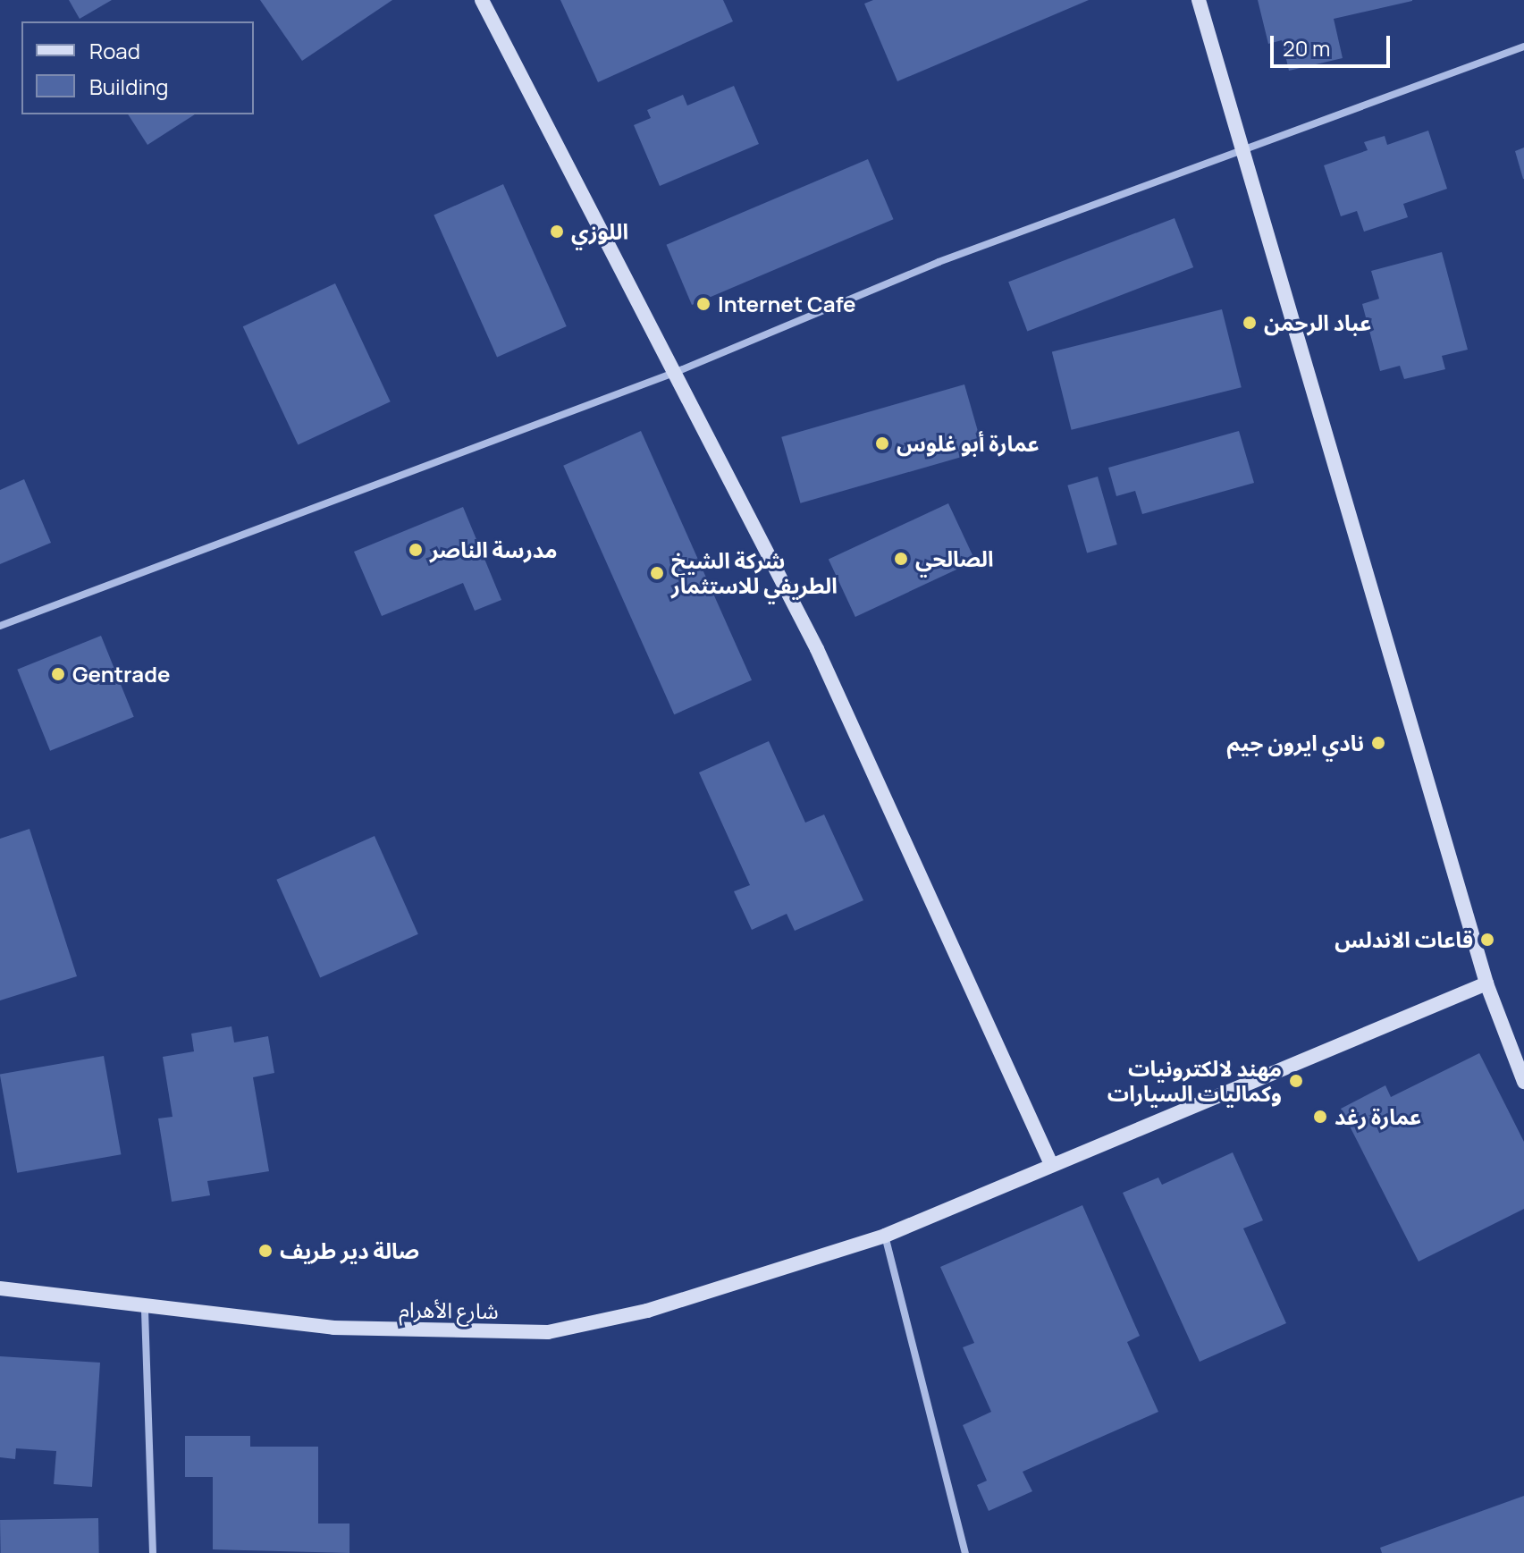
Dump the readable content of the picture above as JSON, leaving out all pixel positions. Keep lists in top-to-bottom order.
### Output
{
  "streets": {
    "street": ["شارع الأهرام"]
  },
  "places": [
    "اللوزي",
    "Internet Cafe",
    "عباد الرحمن",
    "عمارة أبو غلوس",
    "مدرسة الناصر",
    "الصالحي",
    "شركة الشيخ الطريفي للاستثمار",
    "Gentrade",
    "نادي ايرون جيم",
    "قاعات الاندلس",
    "مهند لالكترونيات وكماليات السيارات",
    "عمارة رغد",
    "صالة دير طريف"
  ],
  "legend": ["Road", "Building"],
  "scale_bar": "20 m"
}
